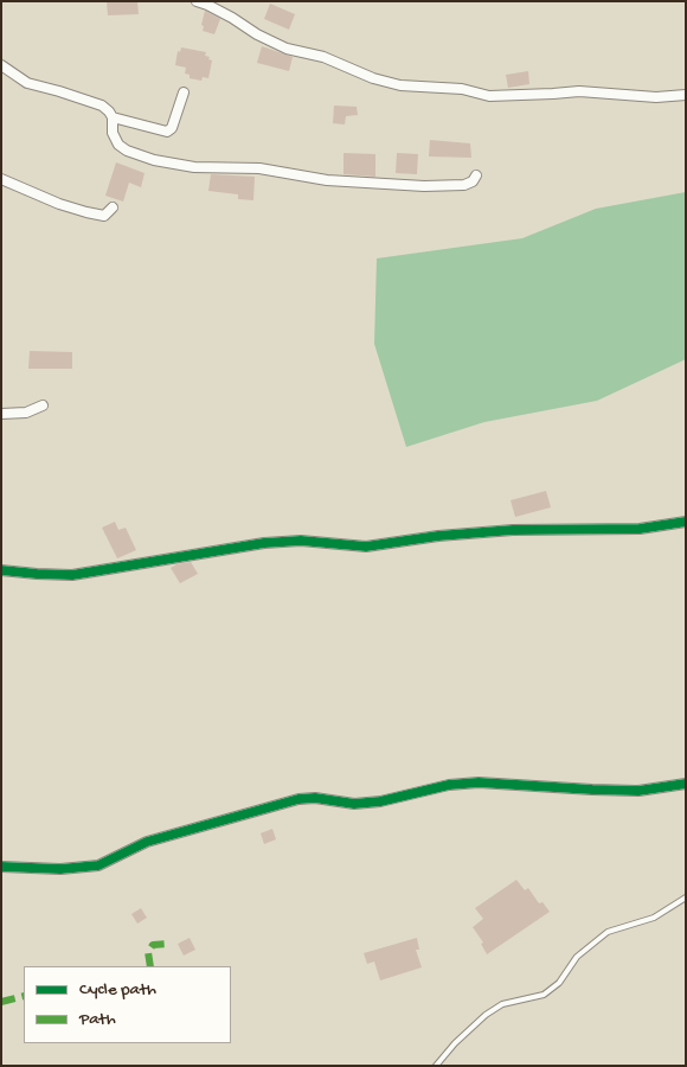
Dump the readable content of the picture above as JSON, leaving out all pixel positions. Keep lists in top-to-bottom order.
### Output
{
  "legend": ["Cycle path", "Path"]
}
